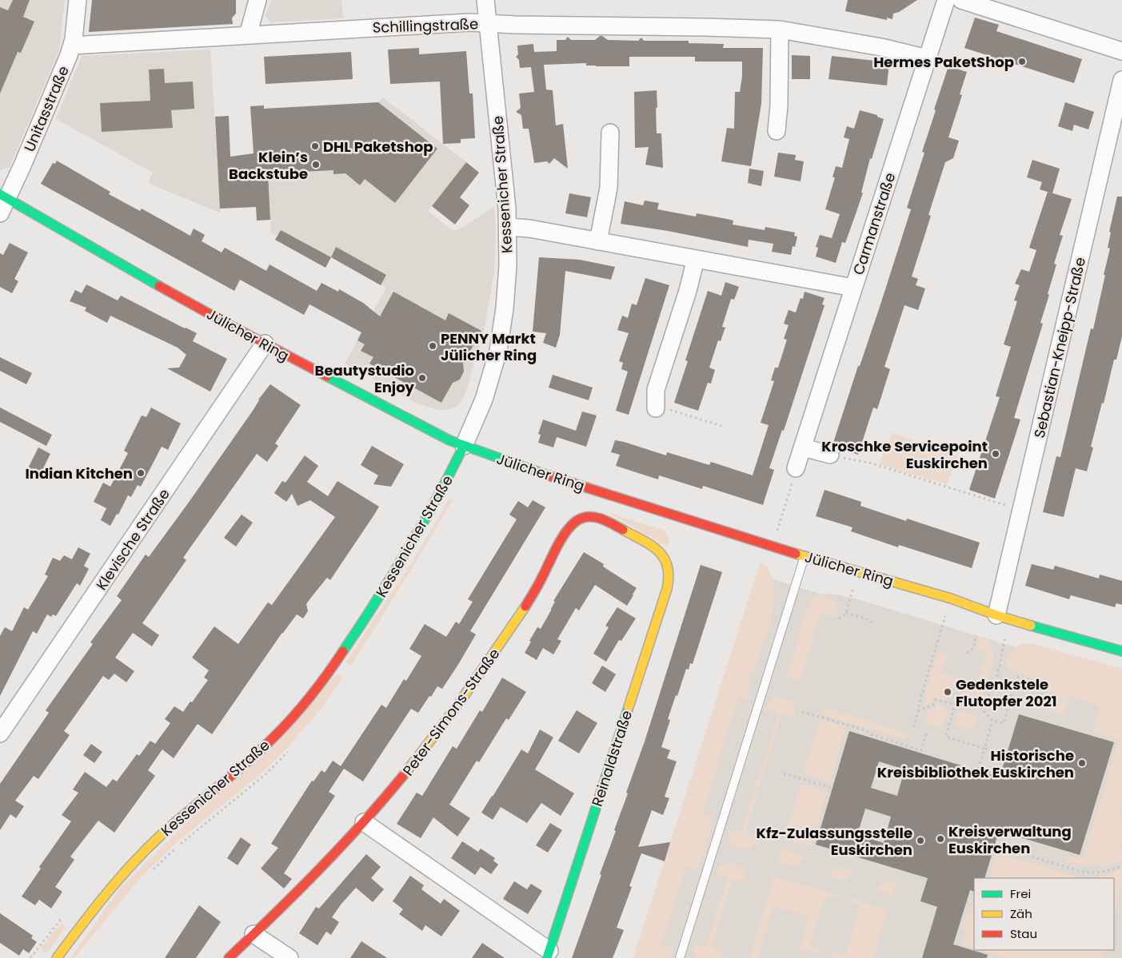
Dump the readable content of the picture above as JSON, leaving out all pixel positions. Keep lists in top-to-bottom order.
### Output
{
  "streets": {
    "main road": [
      "Kessenicher Straße",
      "Jülicher Ring",
      "Peter-Simons-Straße",
      "Reinaldstraße"
    ],
    "street": [
      "Schillingstraße",
      "Unitasstraße",
      "Carmanstraße",
      "Sebastian-Kneipp-Straße",
      "Klevische Straße"
    ]
  },
  "crossings": [
    ["Schillingstraße", "Unitasstraße"],
    ["Schillingstraße", "Kessenicher Straße"],
    ["Schillingstraße", "Carmanstraße"],
    ["Unitasstraße", "Jülicher Ring"],
    ["Kessenicher Straße", "Jülicher Ring"],
    ["Jülicher Ring", "Sebastian-Kneipp-Straße"],
    ["Jülicher Ring", "Klevische Straße"],
    ["Peter-Simons-Straße", "Reinaldstraße"]
  ],
  "places": [
    "Hermes PaketShop",
    "DHL Paketshop",
    "Klein’s Backstube",
    "PENNY Markt Jülicher Ring",
    "Beautystudio Enjoy",
    "Kroschke Servicepoint Euskirchen",
    "Indian Kitchen",
    "Gedenkstele Flutopfer 2021",
    "Historische Kreisbibliothek Euskirchen",
    "Kreisverwaltung Euskirchen",
    "Kfz-Zulassungsstelle Euskirchen"
  ],
  "legend": ["Frei", "Zäh", "Stau"]
}
